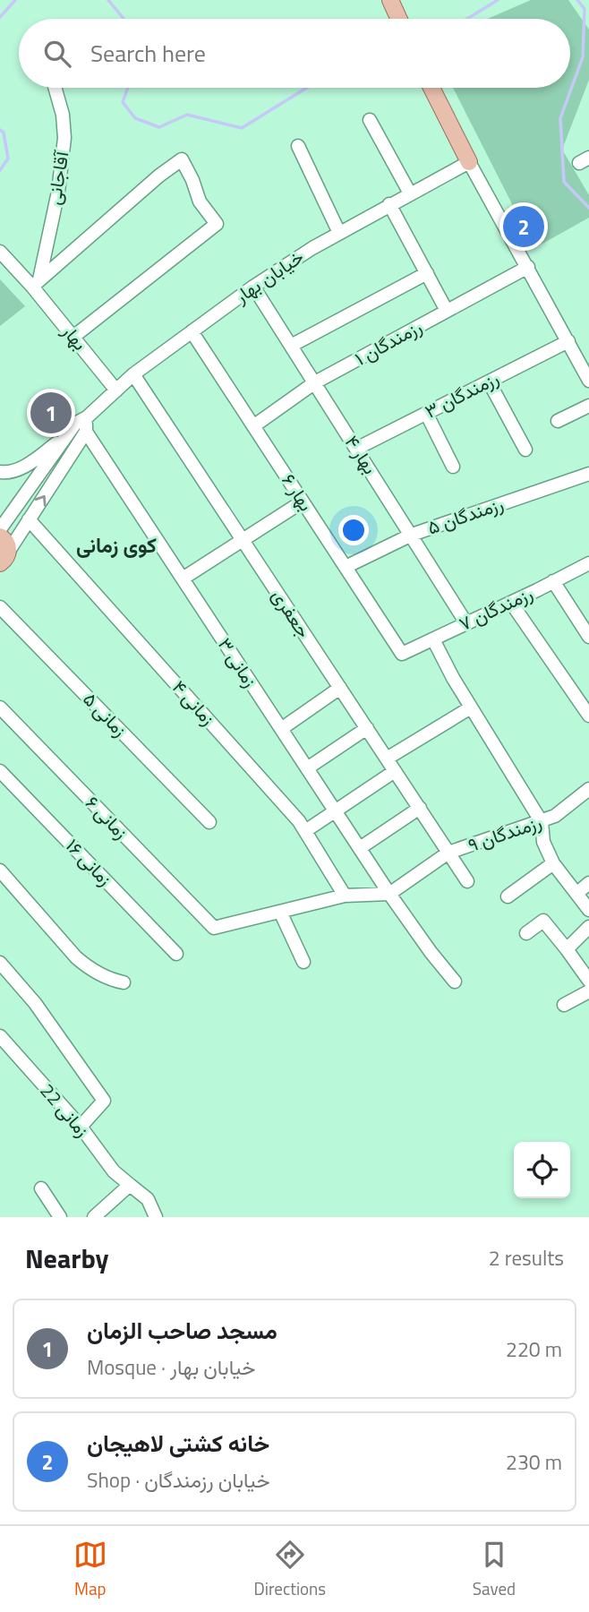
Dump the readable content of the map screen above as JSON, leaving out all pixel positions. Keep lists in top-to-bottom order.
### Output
{
  "streets": {
    "street": [
      "آقاجانی",
      "خیابان بهار",
      "بهار",
      "رزمندگان ۱",
      "رزمندگان ۳",
      "بهار ۴",
      "بهار ۶",
      "رزمندگان ۵",
      "رزمندگان ۷",
      "جعفری",
      "زمانی ۳",
      "زمانی ۴",
      "زمانی ۵",
      "زمانی ۶",
      "رزمندگان ۹",
      "زمانی ۱۶",
      "زمانی 22"
    ]
  },
  "crossings": [
    ["آقاجانی", "بهار"],
    ["خیابان بهار", "بهار"],
    ["خیابان بهار", "بهار ۴"],
    ["خیابان بهار", "بهار ۶"],
    ["خیابان بهار", "جعفری"],
    ["رزمندگان ۱", "بهار ۴"],
    ["رزمندگان ۱", "بهار ۶"],
    ["رزمندگان ۳", "بهار ۴"],
    ["بهار ۴", "رزمندگان ۵"],
    ["بهار ۴", "رزمندگان ۷"],
    ["بهار ۶", "رزمندگان ۵"],
    ["بهار ۶", "رزمندگان ۷"],
    ["جعفری", "رزمندگان ۹"],
    ["زمانی ۳", "رزمندگان ۹"]
  ],
  "districts": ["کوی زمانی"],
  "page": {
    "search": "Search here",
    "pins": ["2", "1"],
    "heading": ["Nearby", "2 results"],
    "list": [
      {
        "mark": "1",
        "name": "مسجد صاحب الزمان",
        "note": "Mosque · خیابان بهار",
        "value": "220 m"
      },
      {
        "mark": "2",
        "name": "خانه کشتی لاهیجان",
        "note": "Shop · خیابان رزمندگان",
        "value": "230 m"
      }
    ],
    "nav": ["Map", "Directions", "Saved"]
  }
}
